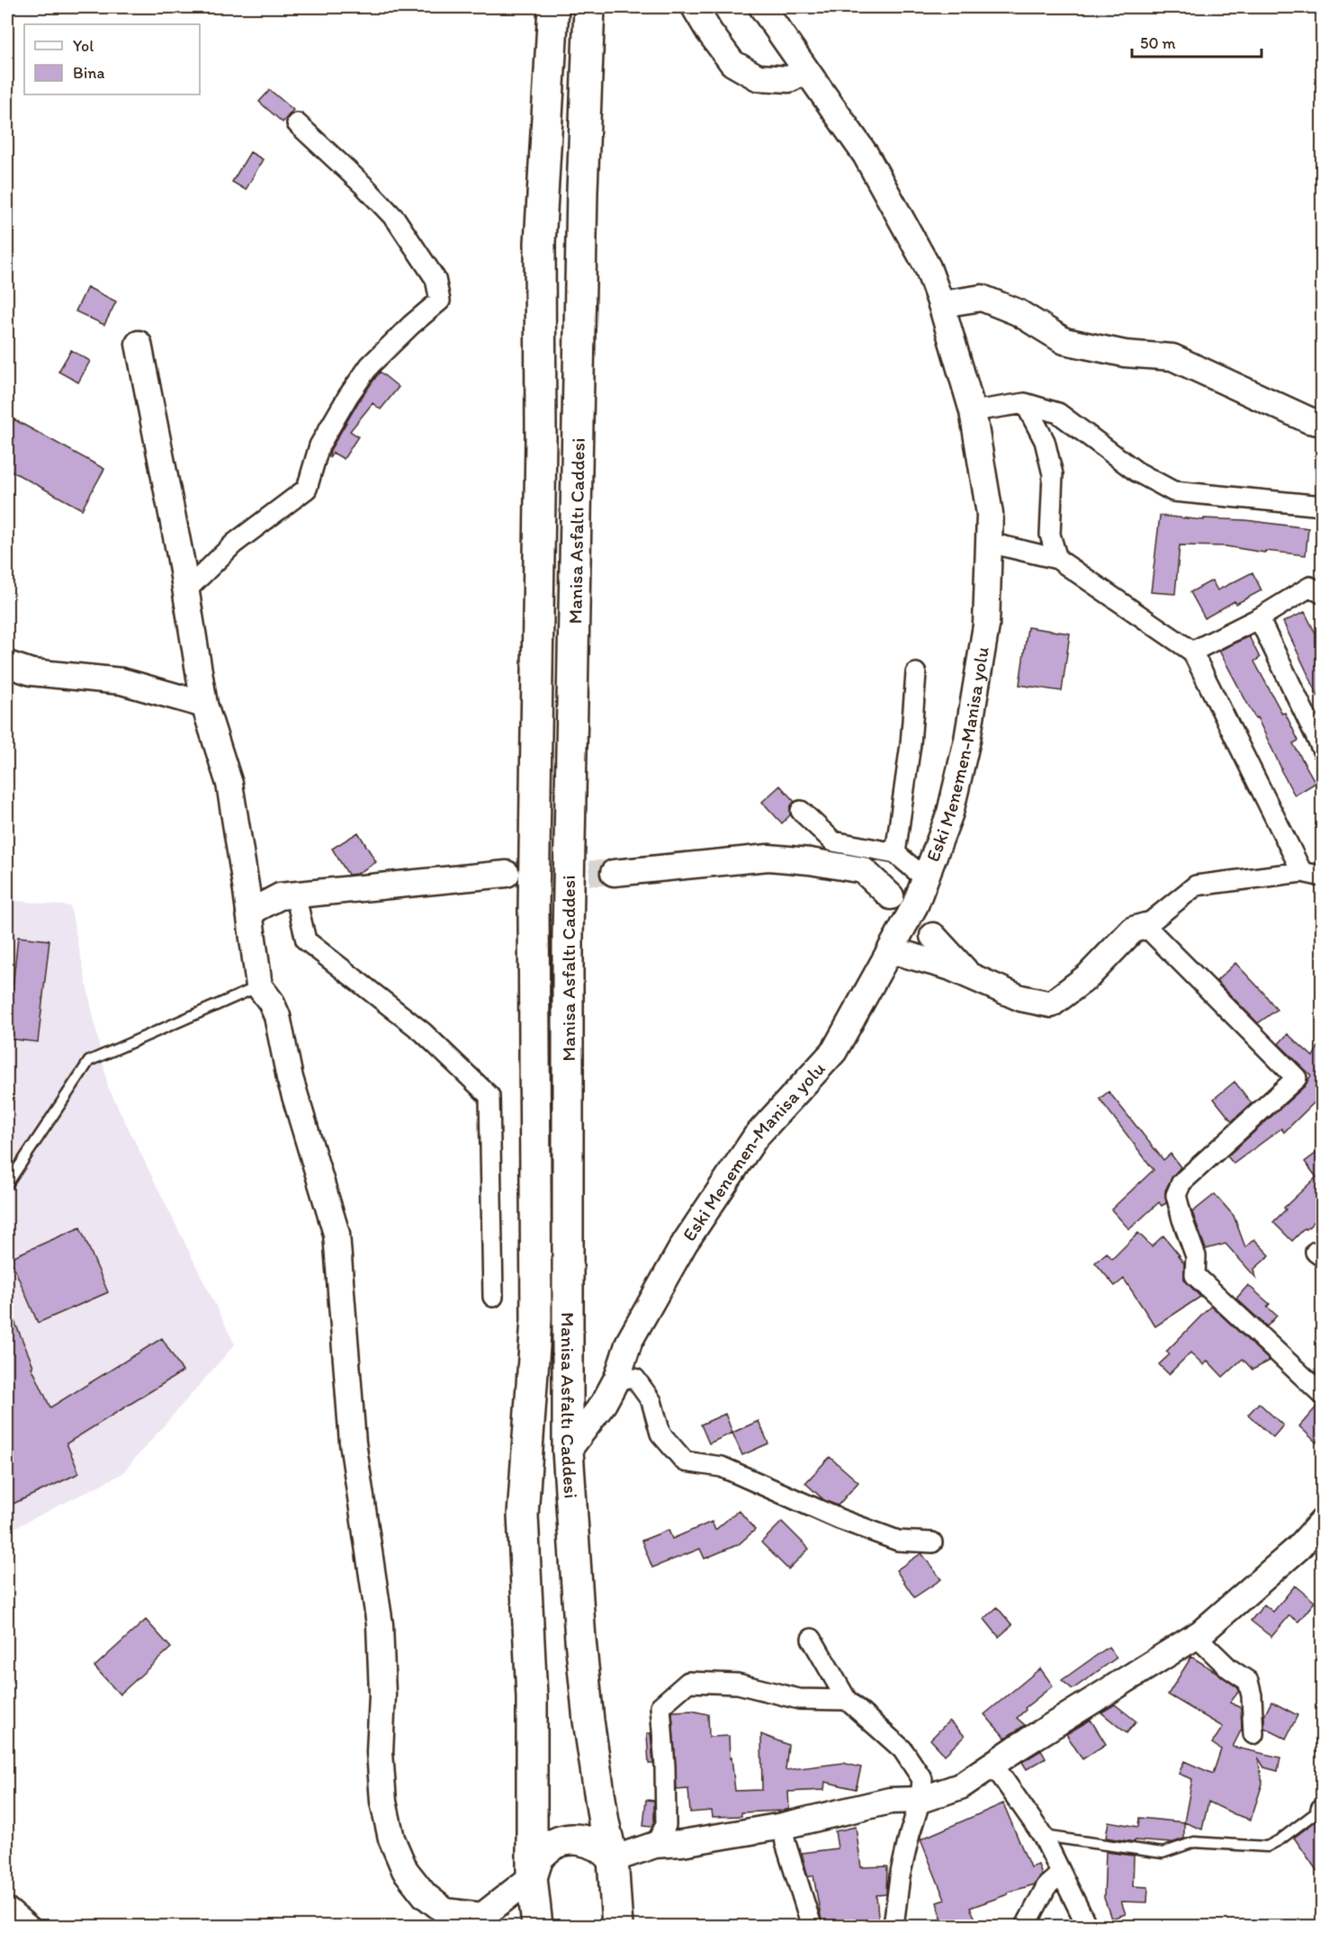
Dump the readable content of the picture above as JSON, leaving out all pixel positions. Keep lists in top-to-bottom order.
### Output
{
  "streets": {
    "highway": ["Manisa Asfaltı Caddesi"],
    "street": ["Eski Menemen-Manisa yolu"]
  },
  "crossings": [
    ["Manisa Asfaltı Caddesi", "Eski Menemen-Manisa yolu"]
  ],
  "legend": ["Yol", "Bina"],
  "scale_bar": "50 m"
}
